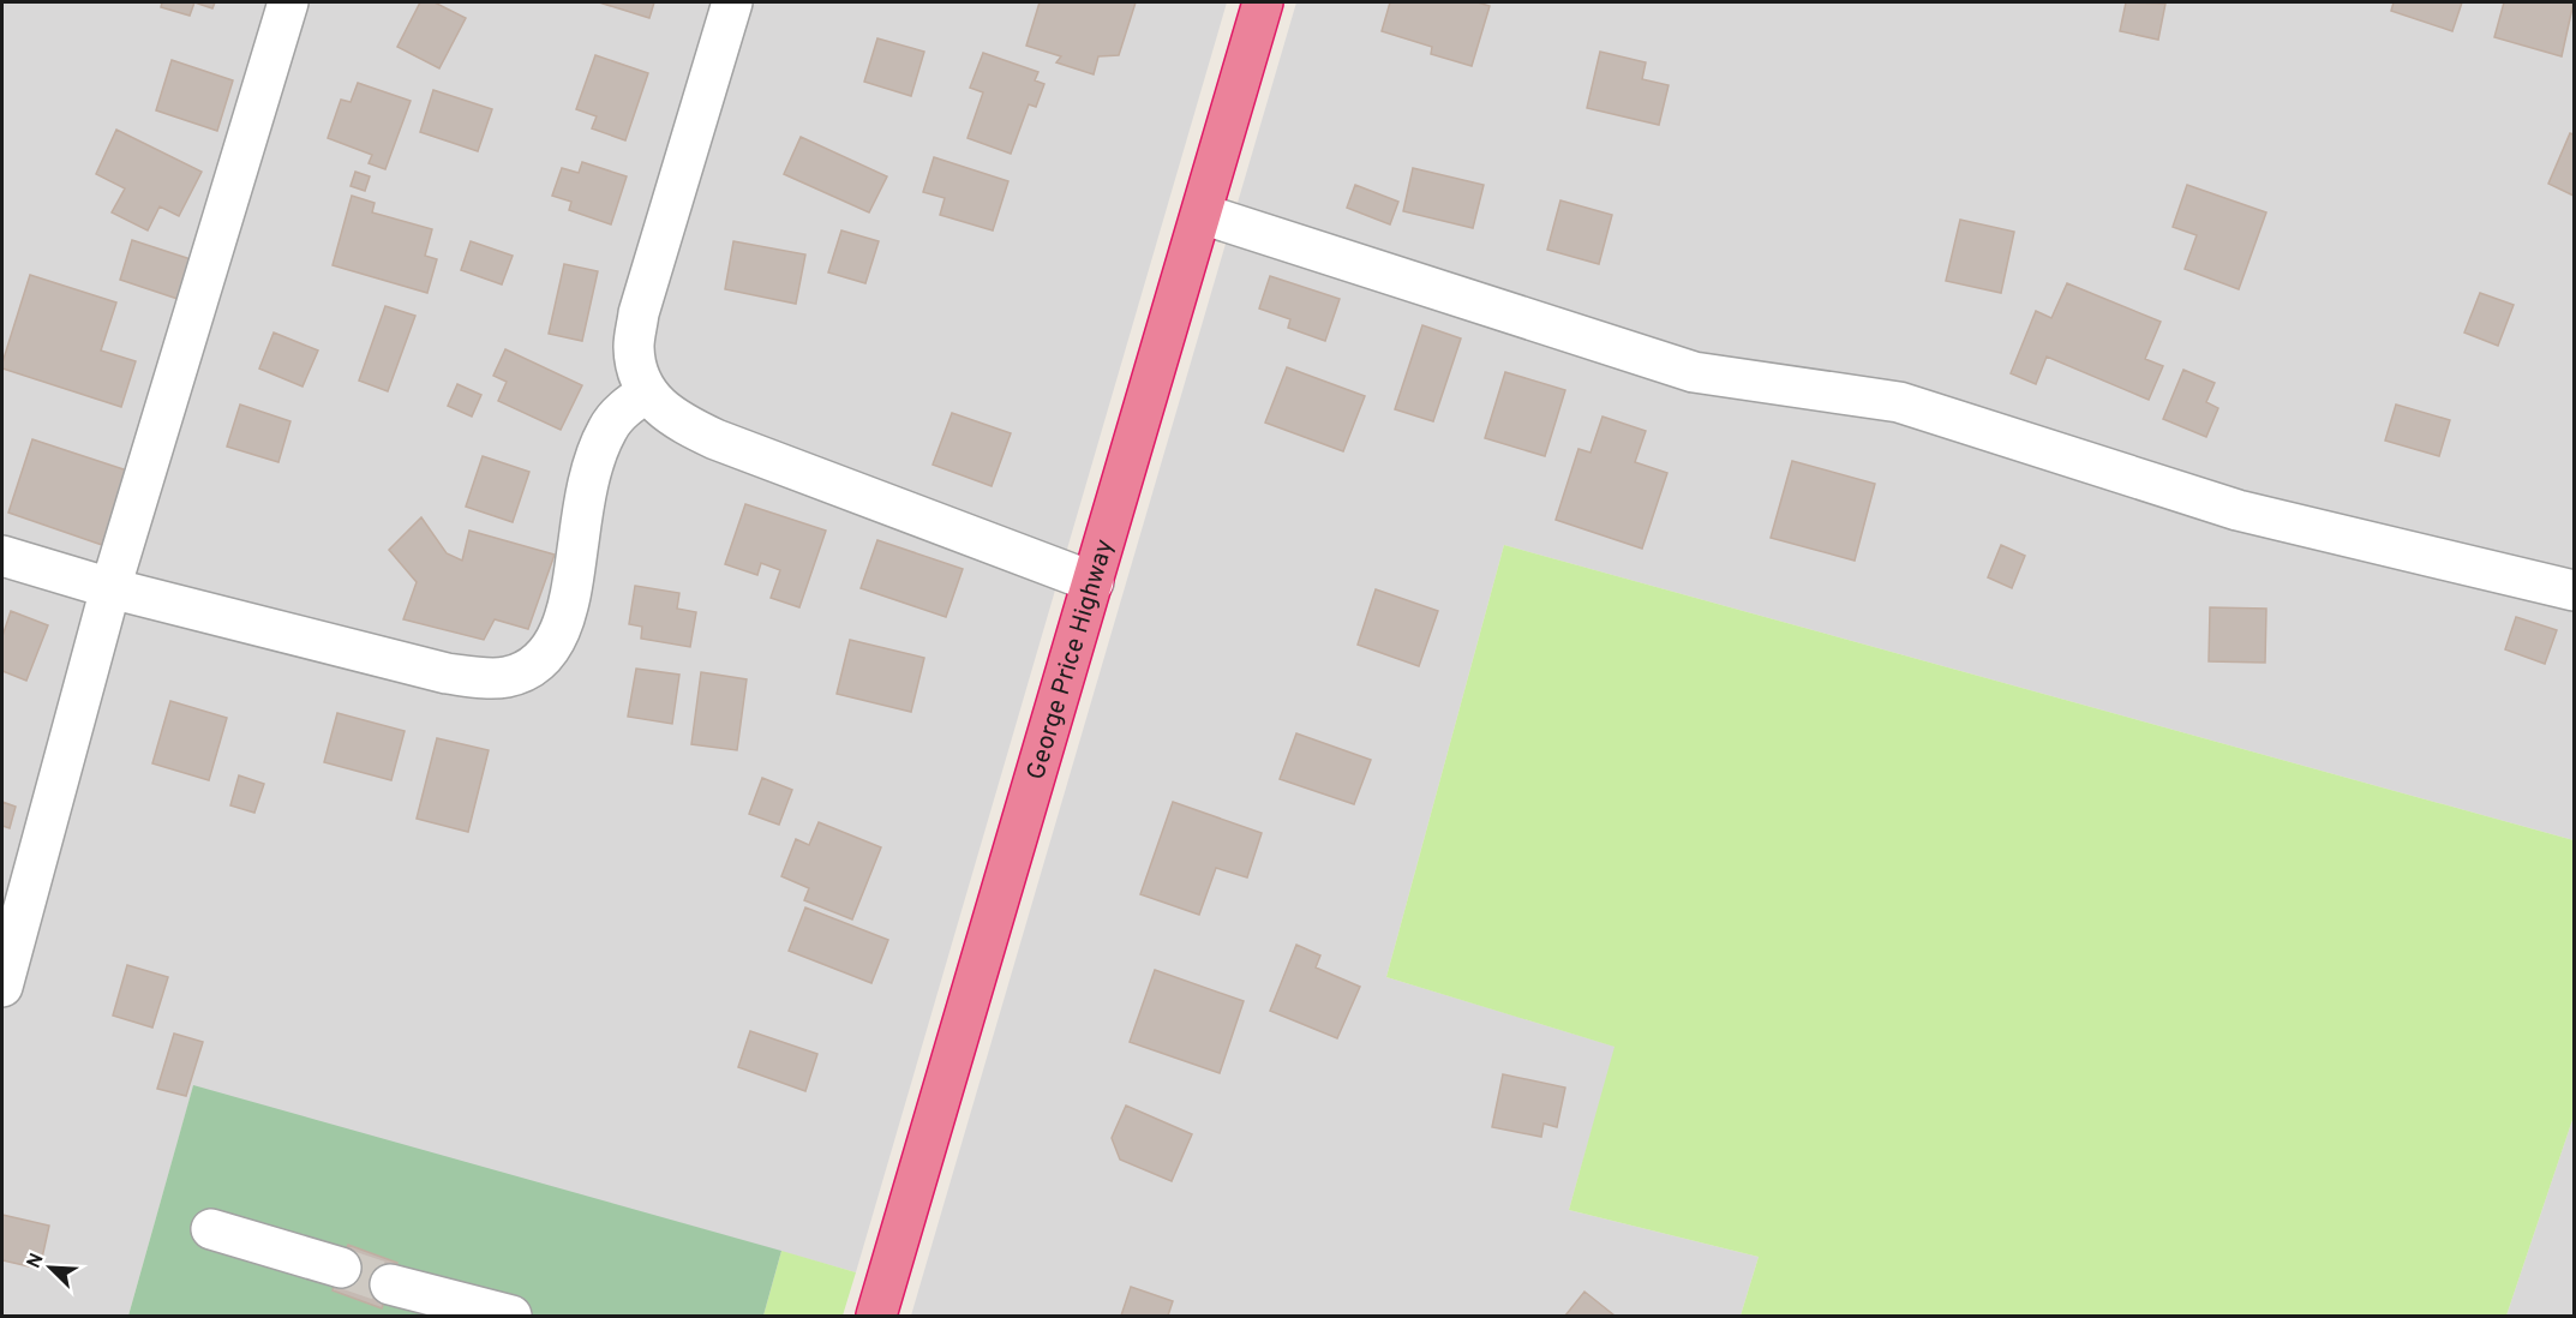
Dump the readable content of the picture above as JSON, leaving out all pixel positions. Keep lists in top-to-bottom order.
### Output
{
  "streets": {
    "highway": ["George Price Highway"]
  },
  "north": "top left"
}
